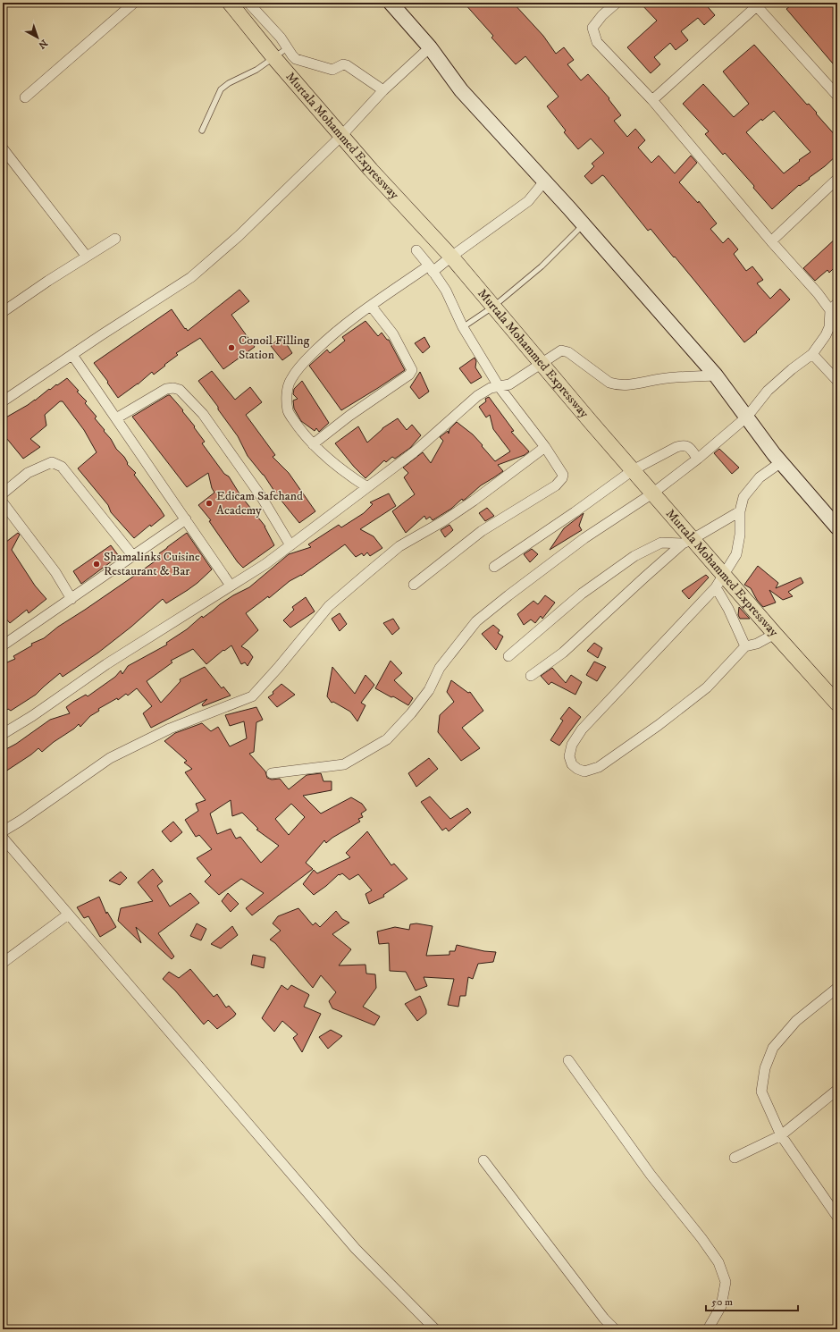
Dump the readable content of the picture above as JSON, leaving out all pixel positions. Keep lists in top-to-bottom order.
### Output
{
  "streets": {
    "main road": ["Murtala Mohammed Expressway"]
  },
  "places": ["Conoil Filling Station", "Edicam Safehand Academy", "Shamalinks Cuisine Restaurant & Bar"],
  "scale_bar": "50 m",
  "north": "bottom right"
}
